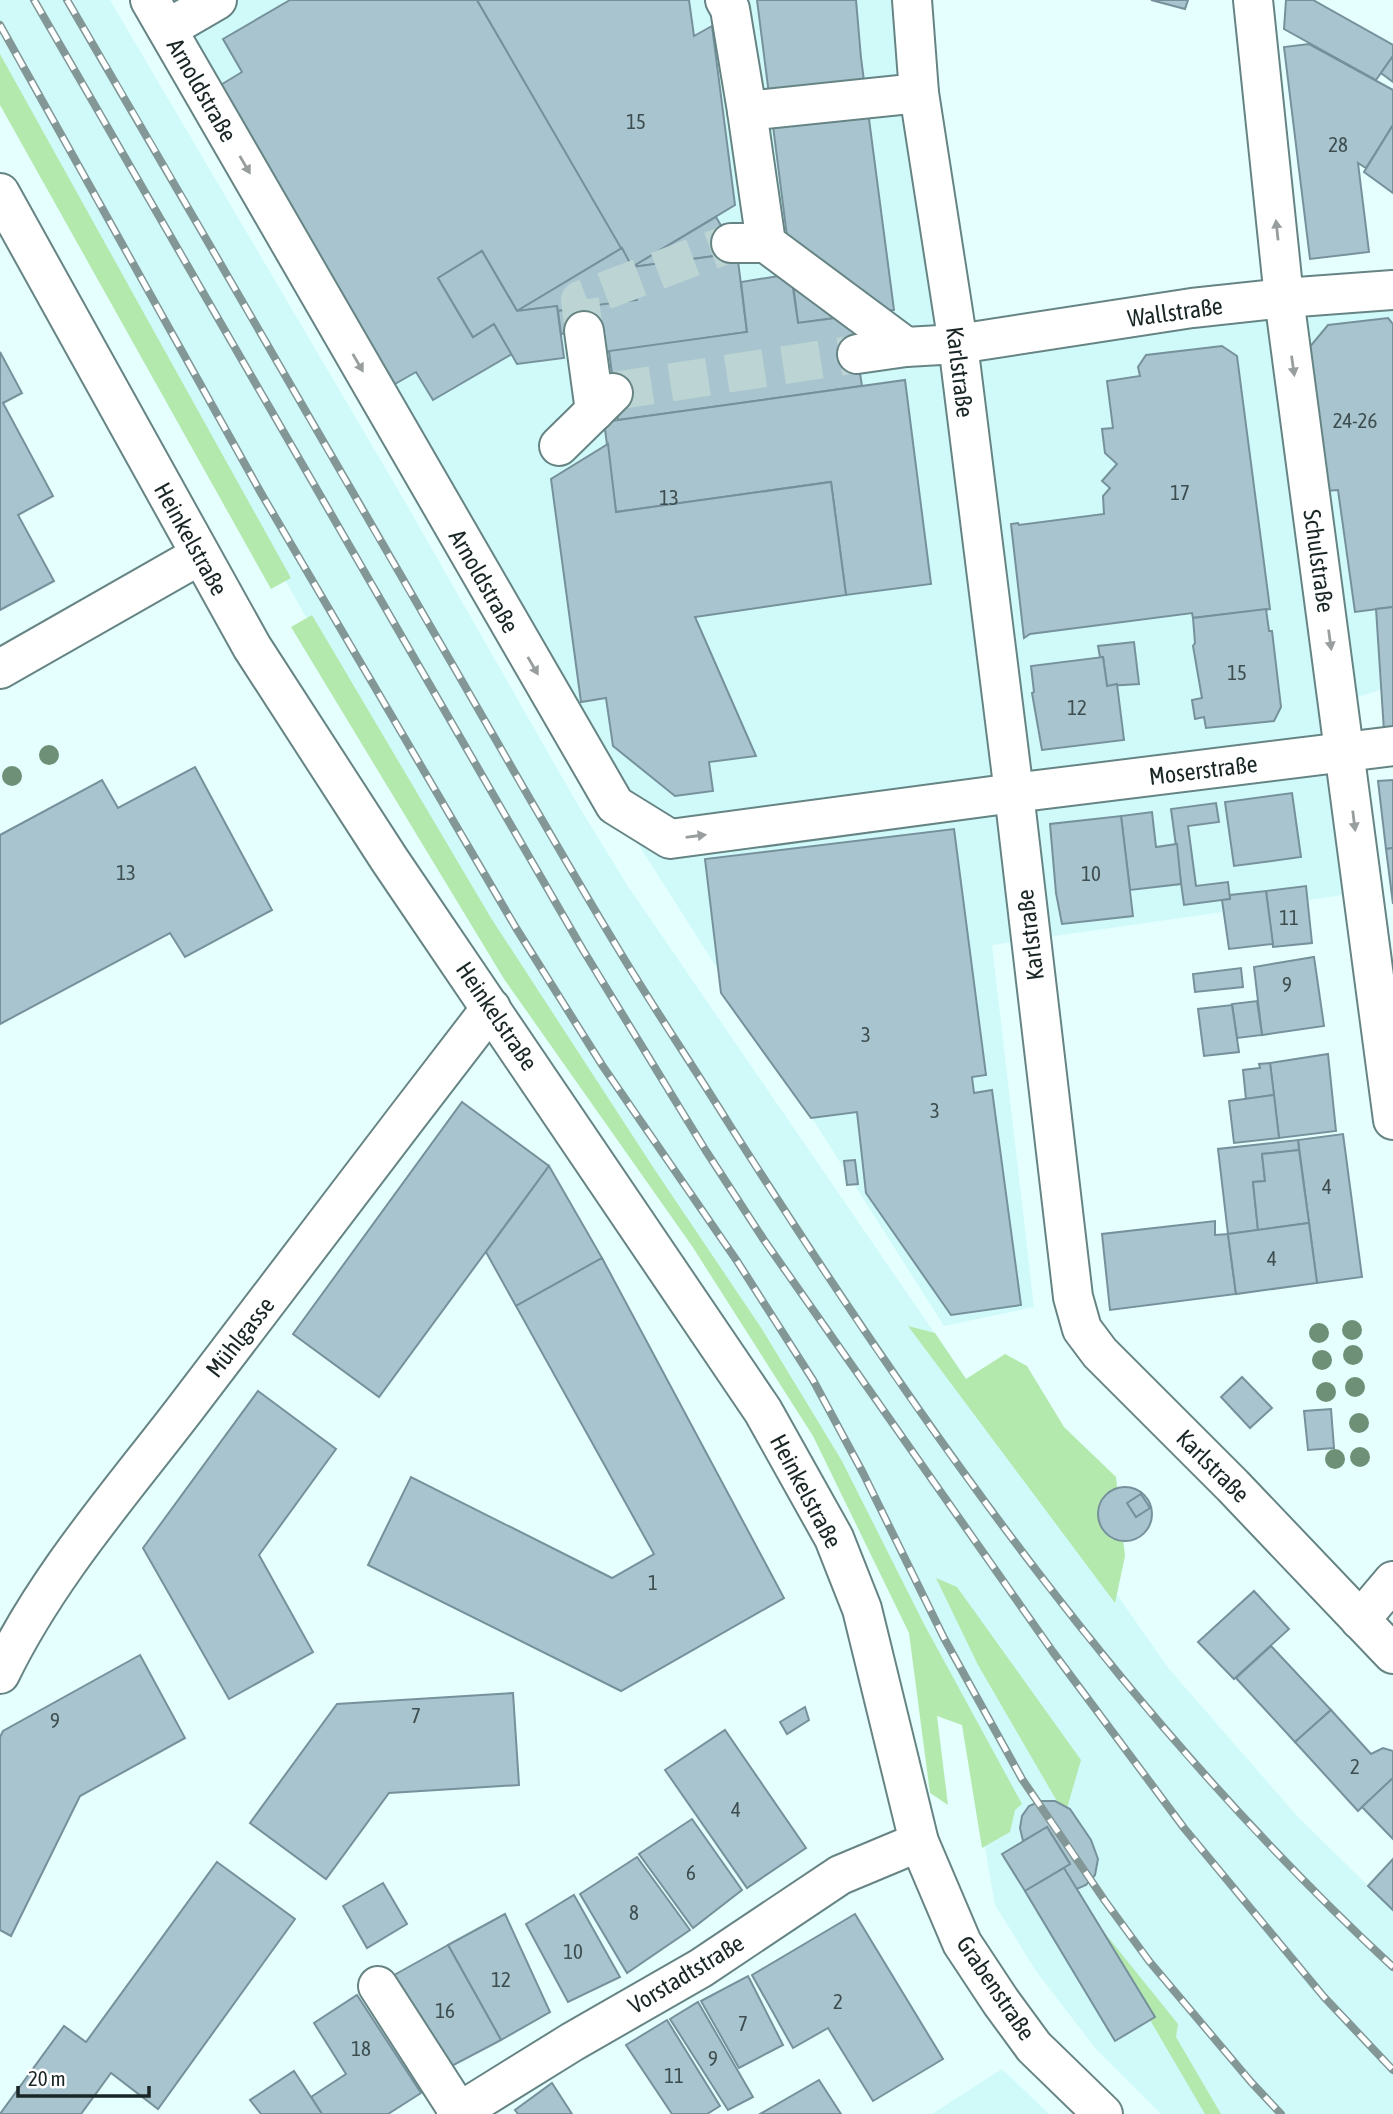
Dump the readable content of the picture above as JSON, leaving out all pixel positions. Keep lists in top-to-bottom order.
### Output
{
  "streets": {
    "street": [
      "Arnoldstraße",
      "Wallstraße",
      "Karlstraße",
      "Heinkelstraße",
      "Schulstraße",
      "Moserstraße",
      "Mühlgasse",
      "Vorstadtstraße",
      "Grabenstraße"
    ]
  },
  "crossings": [
    ["Arnoldstraße", "Karlstraße"],
    ["Arnoldstraße", "Moserstraße"],
    ["Wallstraße", "Karlstraße"],
    ["Wallstraße", "Schulstraße"],
    ["Karlstraße", "Moserstraße"],
    ["Heinkelstraße", "Mühlgasse"],
    ["Heinkelstraße", "Vorstadtstraße"],
    ["Heinkelstraße", "Grabenstraße"],
    ["Schulstraße", "Moserstraße"],
    ["Vorstadtstraße", "Grabenstraße"]
  ],
  "one_way": ["Arnoldstraße"],
  "house_numbers": [
    "15",
    "28",
    "24-26",
    "17",
    "13",
    "15",
    "12",
    "13",
    "10",
    "11",
    "9",
    "3",
    "3",
    "4",
    "4",
    "1",
    "7",
    "9",
    "2",
    "4",
    "6",
    "8",
    "10",
    "12",
    "2",
    "16",
    "7",
    "18",
    "9",
    "11"
  ],
  "scale_bar": "20 m"
}
